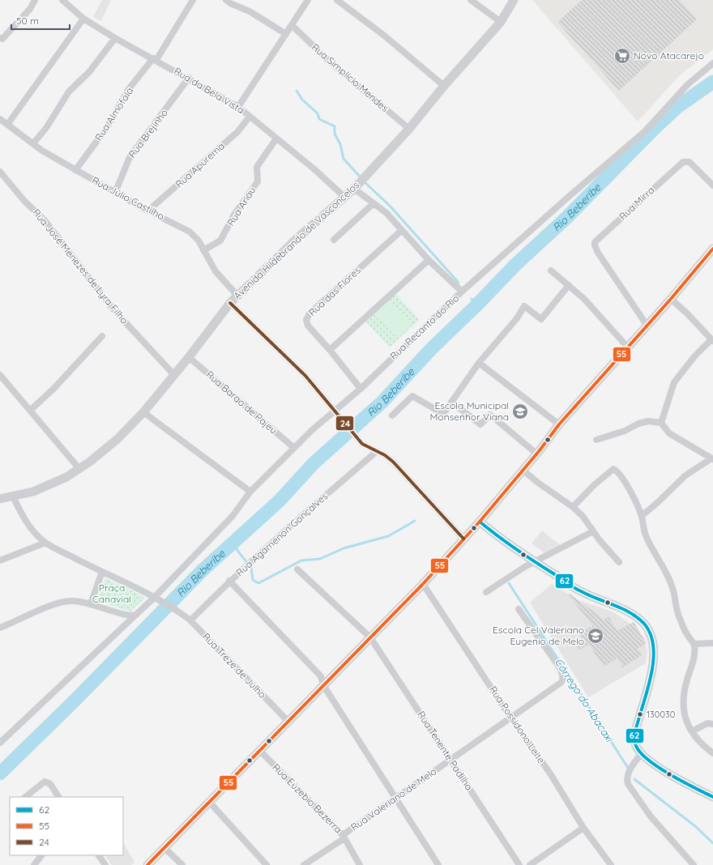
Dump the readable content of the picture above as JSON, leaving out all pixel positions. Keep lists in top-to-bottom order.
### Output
{
  "streets": {
    "street": [
      "Rua Simplício Mendes",
      "Rua da Bela Vista",
      "Rua Almofala",
      "Rua Brejinho",
      "Rua Apurema",
      "Rua Júlio Castilho",
      "Rua Mirra",
      "Rua Ariau",
      "Avenida Hildebrando de Vasconcelos",
      "Rua José Menezes de Lyra Filho",
      "Rua das Flores",
      "Rua Recanto do Rio",
      "Rua Barao de Pajeu",
      "Rua Agamenon Gonçalves",
      "Rua Treze de Julho",
      "Rua Possidono Leite",
      "Rua Tenente Padilha",
      "Rua Euzebio Bezerra",
      "Rua Valeriano de Melo"
    ]
  },
  "crossings": [
    ["Rua Simplício Mendes", "Avenida Hildebrando de Vasconcelos"],
    ["Rua da Bela Vista", "Rua Almofala"],
    ["Rua da Bela Vista", "Rua Brejinho"],
    ["Rua da Bela Vista", "Rua Apurema"],
    ["Rua da Bela Vista", "Rua Ariau"],
    ["Rua da Bela Vista", "Avenida Hildebrando de Vasconcelos"],
    ["Rua Almofala", "Rua Júlio Castilho"],
    ["Rua Brejinho", "Rua Júlio Castilho"],
    ["Rua Apurema", "Rua Júlio Castilho"],
    ["Rua Júlio Castilho", "Rua Ariau"],
    ["Rua Júlio Castilho", "Avenida Hildebrando de Vasconcelos"],
    ["Avenida Hildebrando de Vasconcelos", "Rua José Menezes de Lyra Filho"],
    ["Avenida Hildebrando de Vasconcelos", "Rua Recanto do Rio"],
    ["Avenida Hildebrando de Vasconcelos", "Rua Barao de Pajeu"],
    ["Avenida Hildebrando de Vasconcelos", "Rua Treze de Julho"],
    ["Rua das Flores", "Rua Recanto do Rio"],
    ["Rua Recanto do Rio", "Rua Barao de Pajeu"],
    ["Rua Recanto do Rio", "Rua Treze de Julho"],
    ["Rua Agamenon Gonçalves", "Rua Treze de Julho"],
    ["Rua Possidono Leite", "Rua Valeriano de Melo"],
    ["Rua Tenente Padilha", "Rua Valeriano de Melo"],
    ["Rua Euzebio Bezerra", "Rua Valeriano de Melo"]
  ],
  "water": ["Rio Beberibe", "Córrego do Abacaxi"],
  "parks": ["Praça Canavial"],
  "places": {
    "supermarket": ["Novo Atacarejo"],
    "school or university": ["Escola Municipal Monsenhor Viana", "Escola Cel Valeriano Eugenio de Melo"],
    "other": ["130030"]
  },
  "lines": ["transit line 55", "transit line 24", "transit line 62"],
  "legend": ["62", "55", "24"],
  "scale_bar": "50 m"
}
